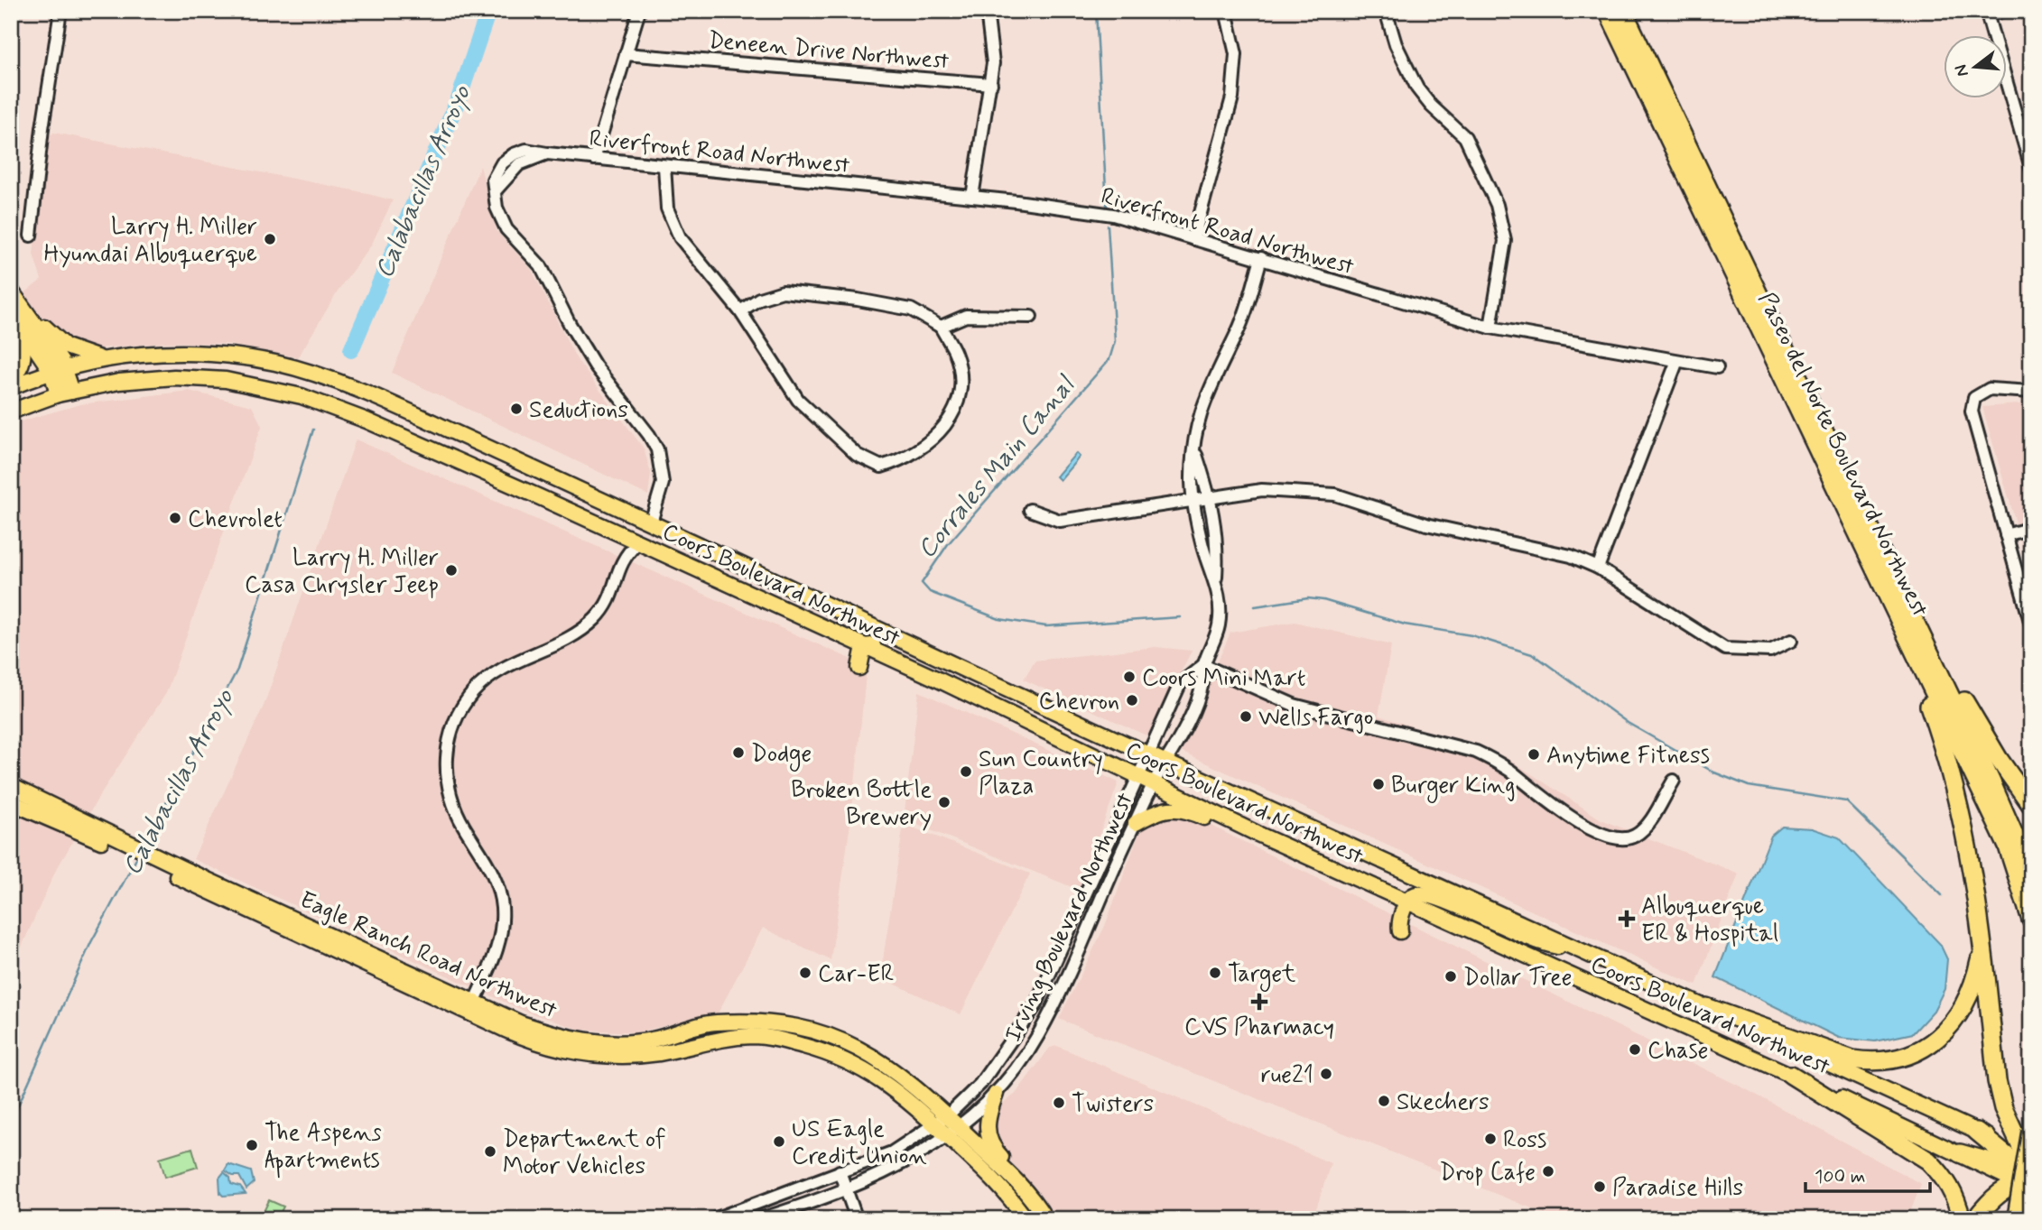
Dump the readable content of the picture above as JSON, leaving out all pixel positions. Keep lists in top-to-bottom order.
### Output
{
  "streets": {
    "highway": ["Paseo del Norte Boulevard Northwest"],
    "main road": ["Coors Boulevard Northwest", "Eagle Ranch Road Northwest"],
    "street": ["Deneen Drive Northwest", "Riverfront Road Northwest", "Irving Boulevard Northwest"]
  },
  "crossings": [
    ["Coors Boulevard Northwest", "Irving Boulevard Northwest"],
    ["Irving Boulevard Northwest", "Eagle Ranch Road Northwest"]
  ],
  "water": ["Calabacillas Arroyo", "Corrales Main Canal"],
  "places": {
    "other": [
      "Larry H. Miller Hyundai Albuquerque",
      "Seductions",
      "Chevrolet",
      "Larry H. Miller Casa Chrysler Jeep",
      "Coors Mini Mart",
      "Chevron",
      "Wells Fargo",
      "Dodge",
      "Anytime Fitness",
      "Sun Country Plaza",
      "Burger King",
      "Broken Bottle Brewery",
      "Car-ER",
      "Target",
      "Dollar Tree",
      "Chase",
      "rue21",
      "Skechers",
      "Twisters",
      "Ross",
      "US Eagle Credit Union",
      "The Aspens Apartments",
      "Department of Motor Vehicles",
      "Drop Cafe",
      "Paradise Hills"
    ],
    "health": ["Albuquerque ER & Hospital", "CVS Pharmacy"]
  },
  "scale_bar": "100 m",
  "north": "left"
}
